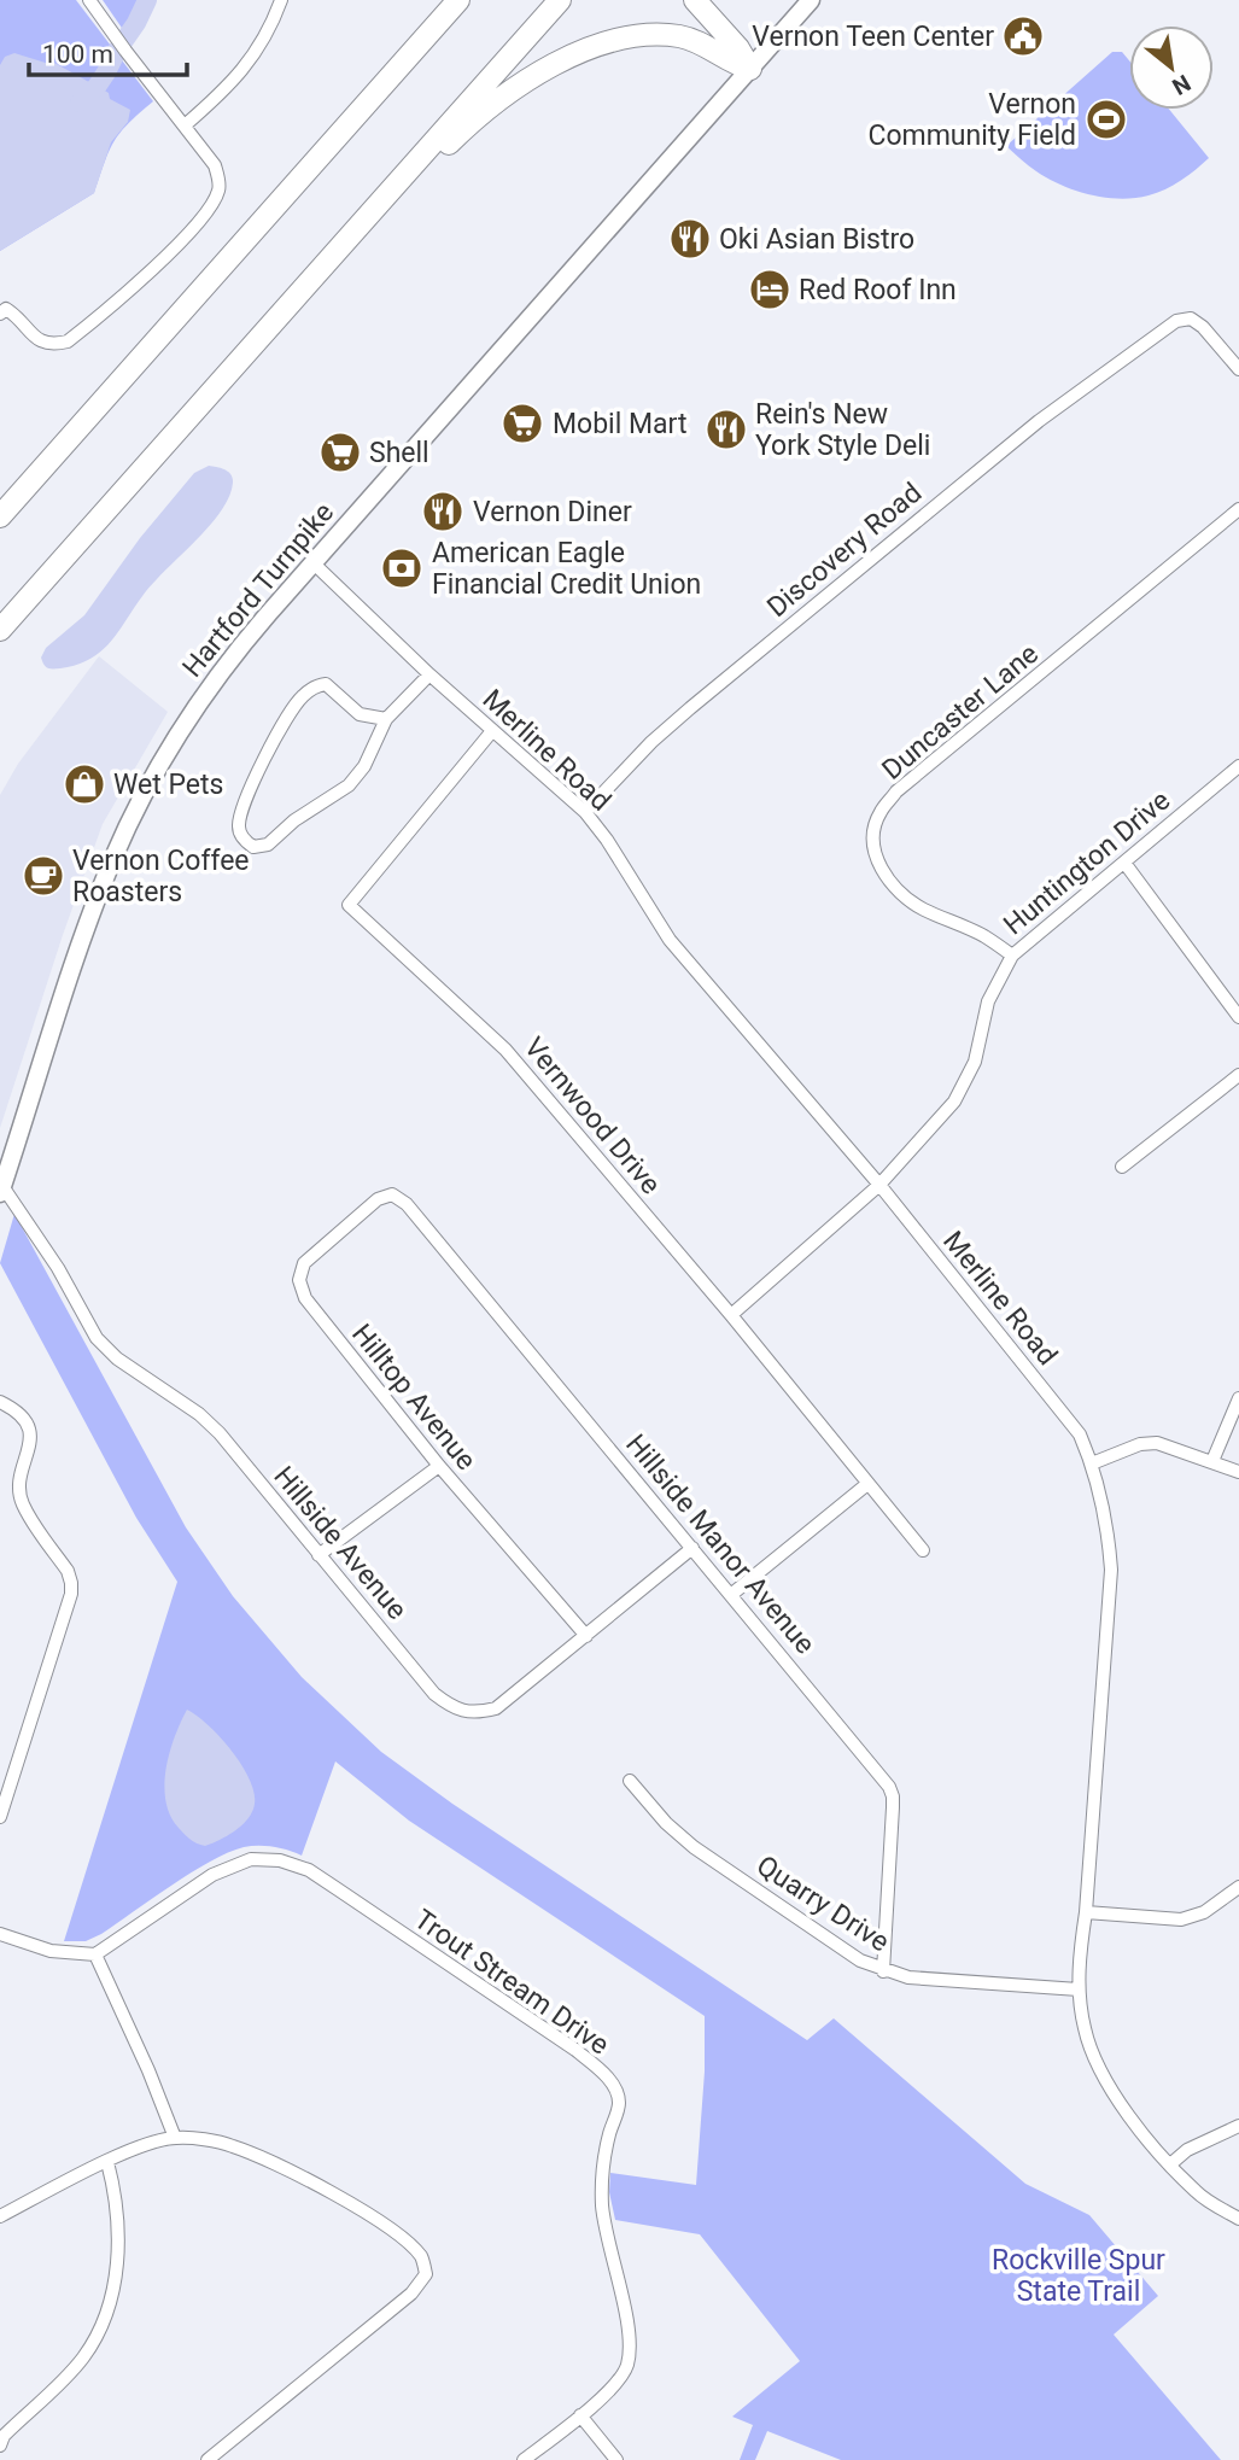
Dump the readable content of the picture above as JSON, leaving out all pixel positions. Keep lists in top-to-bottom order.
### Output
{
  "streets": {
    "main road": ["Hartford Turnpike"],
    "street": [
      "Discovery Road",
      "Duncaster Lane",
      "Merline Road",
      "Huntington Drive",
      "Vernwood Drive",
      "Hilltop Avenue",
      "Hillside Avenue",
      "Hillside Manor Avenue",
      "Quarry Drive",
      "Trout Stream Drive"
    ]
  },
  "crossings": [
    ["Discovery Road", "Merline Road"],
    ["Hartford Turnpike", "Merline Road"],
    ["Hartford Turnpike", "Hillside Avenue"],
    ["Duncaster Lane", "Huntington Drive"],
    ["Merline Road", "Huntington Drive"],
    ["Merline Road", "Vernwood Drive"],
    ["Merline Road", "Quarry Drive"],
    ["Huntington Drive", "Vernwood Drive"],
    ["Hilltop Avenue", "Hillside Avenue"],
    ["Hilltop Avenue", "Hillside Manor Avenue"],
    ["Hillside Avenue", "Hillside Manor Avenue"],
    ["Hillside Manor Avenue", "Quarry Drive"]
  ],
  "parks": ["Rockville Spur State Trail"],
  "places": {
    "public building": ["Vernon Teen Center"],
    "sports": ["Vernon Community Field"],
    "restaurant": ["Oki Asian Bistro", "Rein's New York Style Deli", "Vernon Diner"],
    "hotel": ["Red Roof Inn"],
    "supermarket": ["Mobil Mart", "Shell"],
    "bank": ["American Eagle Financial Credit Union"],
    "shop": ["Wet Pets"],
    "cafe": ["Vernon Coffee Roasters"]
  },
  "scale_bar": "100 m",
  "north": "bottom right"
}
